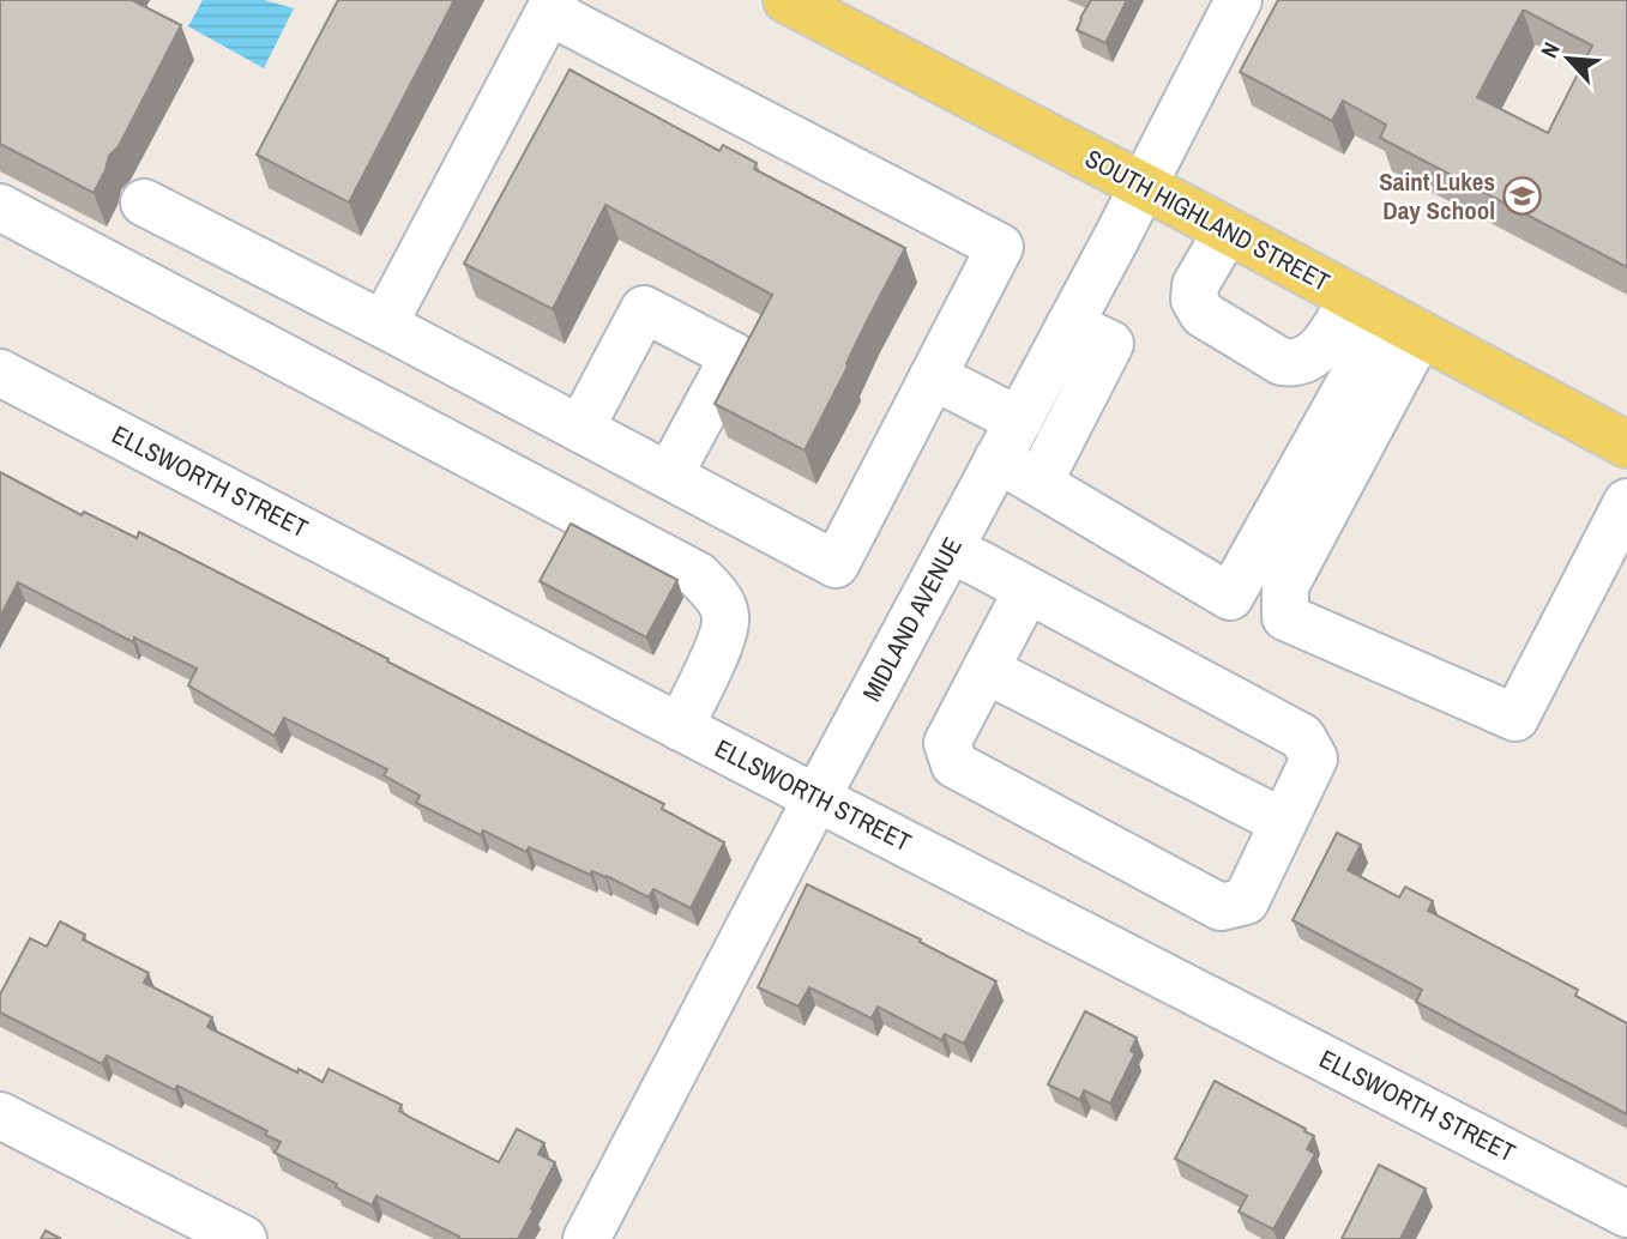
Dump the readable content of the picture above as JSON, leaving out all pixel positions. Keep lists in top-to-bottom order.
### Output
{
  "streets": {
    "main road": ["SOUTH HIGHLAND STREET"],
    "street": ["ELLSWORTH STREET", "MIDLAND AVENUE"]
  },
  "crossings": [
    ["SOUTH HIGHLAND STREET", "MIDLAND AVENUE"],
    ["ELLSWORTH STREET", "MIDLAND AVENUE"]
  ],
  "places": {
    "school or university": ["Saint Lukes Day School"]
  },
  "north": "top left"
}
